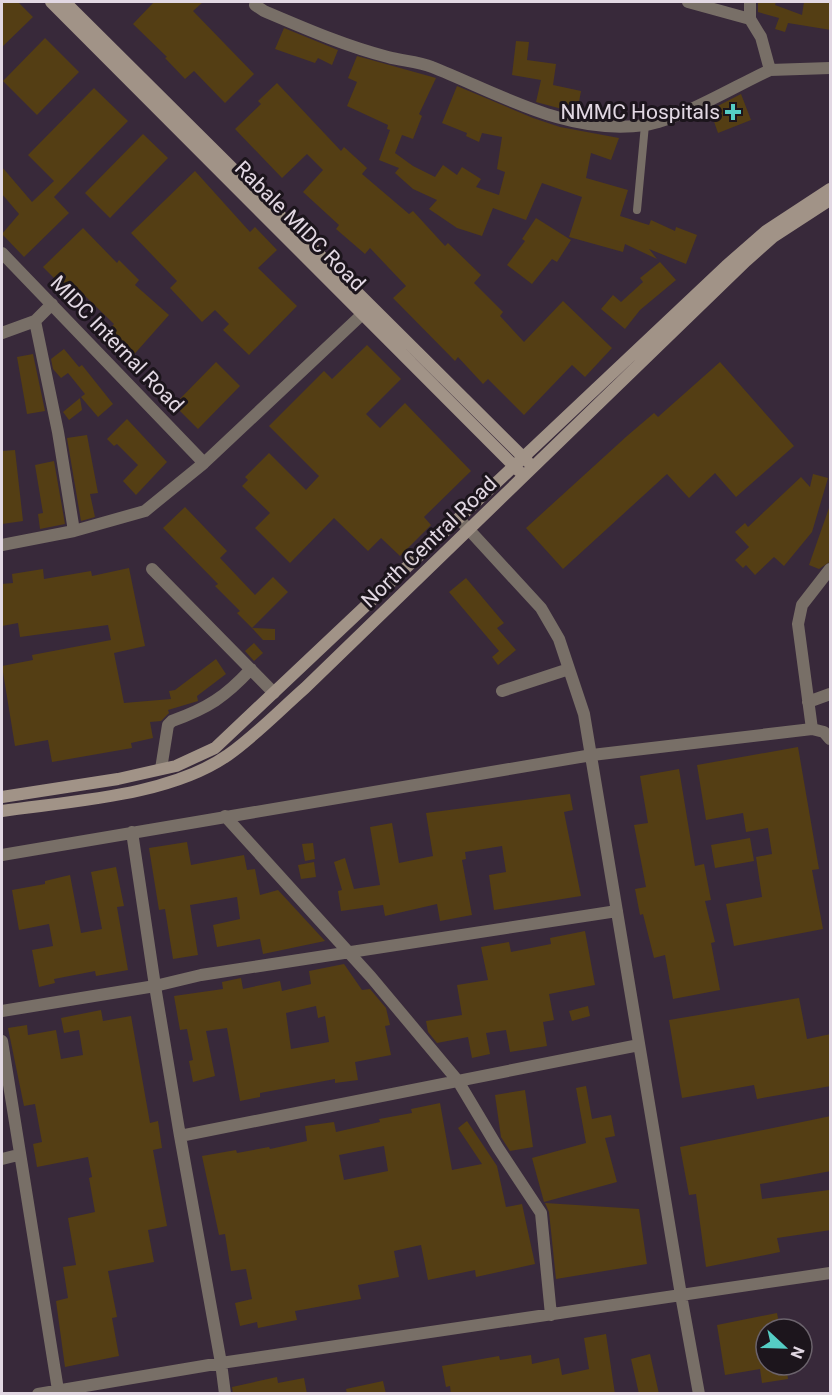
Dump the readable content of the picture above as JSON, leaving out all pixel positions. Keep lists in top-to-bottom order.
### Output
{
  "streets": {
    "main road": ["Rabale MIDC Road", "North Central Road"],
    "street": ["MIDC Internal Road"]
  },
  "crossings": [
    ["Rabale MIDC Road", "North Central Road"]
  ],
  "places": {
    "health": ["NMMC Hospitals"]
  },
  "north": "right"
}
